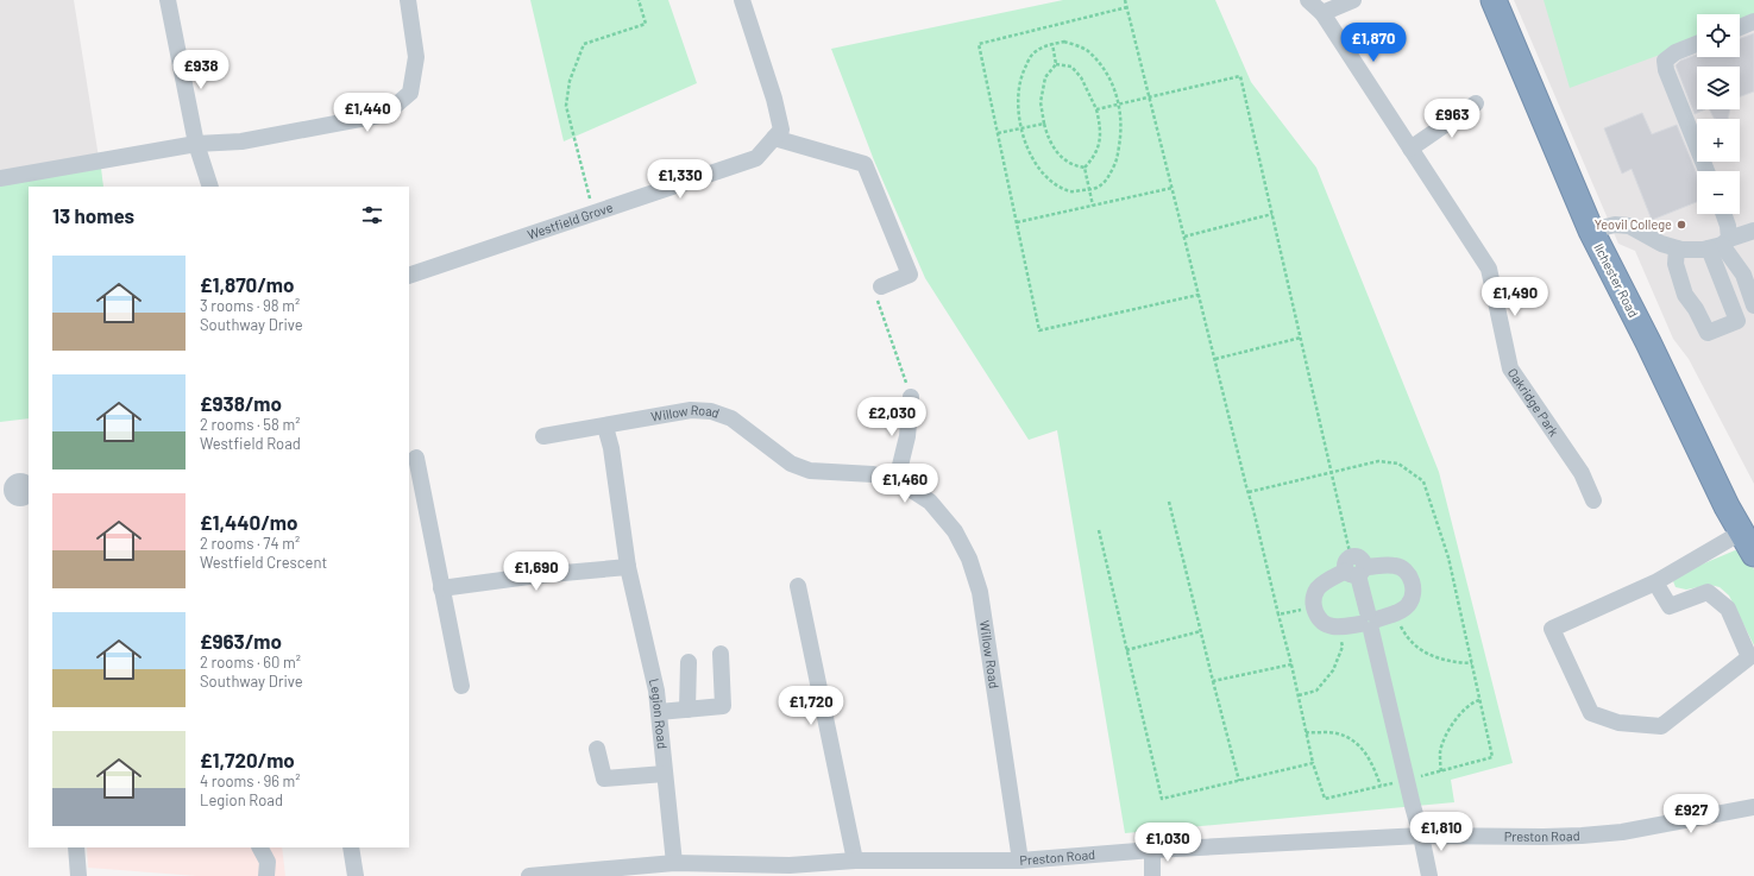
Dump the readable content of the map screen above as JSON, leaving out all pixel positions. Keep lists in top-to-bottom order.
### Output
{
  "streets": {
    "highway": ["Ilchester Road"],
    "street": [
      "Westfield Grove",
      "Oakridge Park",
      "Willow Road",
      "Legion Road",
      "Preston Road"
    ]
  },
  "crossings": [
    ["Willow Road", "Legion Road"],
    ["Willow Road", "Preston Road"],
    ["Legion Road", "Preston Road"]
  ],
  "places": ["Yeovil College"],
  "page": {
    "map_buttons": ["+", "−"],
    "price": [
      "£1,870",
      "£938",
      "£1,440",
      "£963",
      "£1,330",
      "£1,490",
      "£2,030",
      "£1,460",
      "£1,690",
      "£1,720",
      "£927",
      "£1,810",
      "£1,030"
    ],
    "heading": "13 homes",
    "list": [
      {
        "name": "£1,870/mo",
        "note": "3 rooms · 98 m² · Southway Drive"
      },
      {
        "name": "£938/mo",
        "note": "2 rooms · 58 m² · Westfield Road"
      },
      {
        "name": "£1,440/mo",
        "note": "2 rooms · 74 m² · Westfield Crescent"
      },
      {
        "name": "£963/mo",
        "note": "2 rooms · 60 m² · Southway Drive"
      },
      {
        "name": "£1,720/mo",
        "note": "4 rooms · 96 m² · Legion Road"
      }
    ]
  }
}
